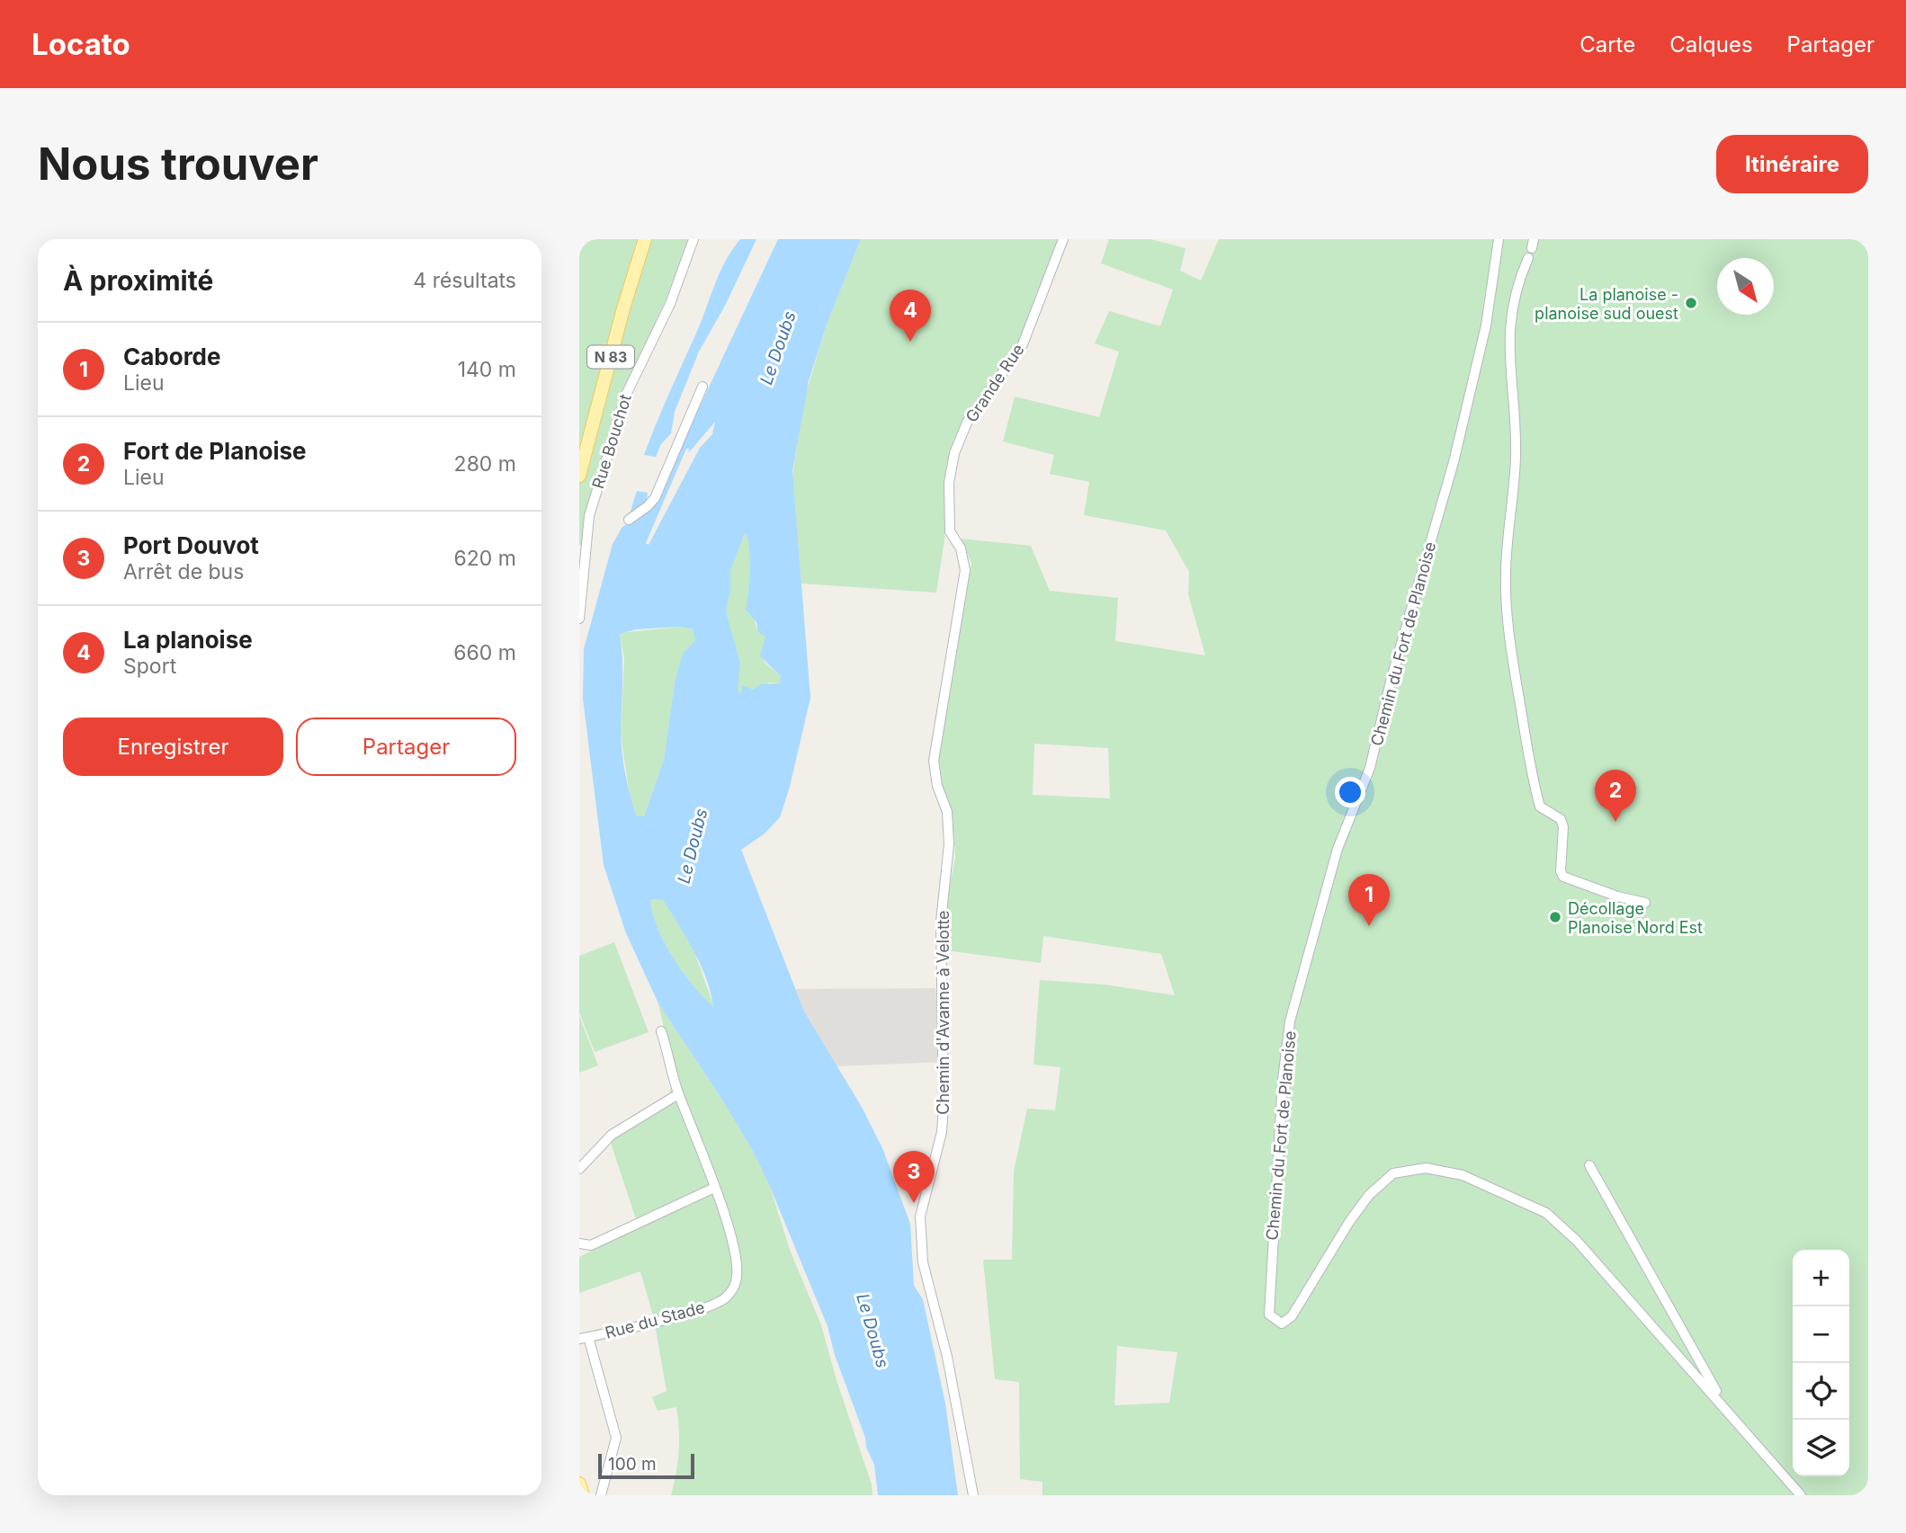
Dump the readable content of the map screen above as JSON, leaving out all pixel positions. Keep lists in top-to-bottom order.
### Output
{
  "streets": {
    "main road": ["N 83"],
    "street": [
      "Grande Rue",
      "Rue Bouchot",
      "Chemin du Fort de Planoise",
      "Chemin d'Avanne à Velotte",
      "Rue du Stade"
    ]
  },
  "crossings": [
    ["Grande Rue", "Chemin d'Avanne à Velotte"]
  ],
  "water": ["Le Doubs"],
  "places": ["La planoise - planoise sud ouest", "Décollage Planoise Nord Est"],
  "scale_bar": "100 m",
  "north": "bottom right",
  "page": {
    "header": "Locato",
    "nav": ["Carte", "Calques", "Partager"],
    "buttons": [
      "Itinéraire",
      ["Enregistrer", "Partager"]
    ],
    "title": "Nous trouver",
    "heading": ["À proximité", "4 résultats"],
    "pins": [
      "4",
      "2",
      "1",
      "3"
    ],
    "list": [
      {
        "mark": "1",
        "name": "Caborde",
        "note": "Lieu",
        "value": "140 m"
      },
      {
        "mark": "2",
        "name": "Fort de Planoise",
        "note": "Lieu",
        "value": "280 m"
      },
      {
        "mark": "3",
        "name": "Port Douvot",
        "note": "Arrêt de bus",
        "value": "620 m"
      },
      {
        "mark": "4",
        "name": "La planoise",
        "note": "Sport",
        "value": "660 m"
      }
    ],
    "map_buttons": ["+", "−"],
    "scale": "100 m"
  }
}
